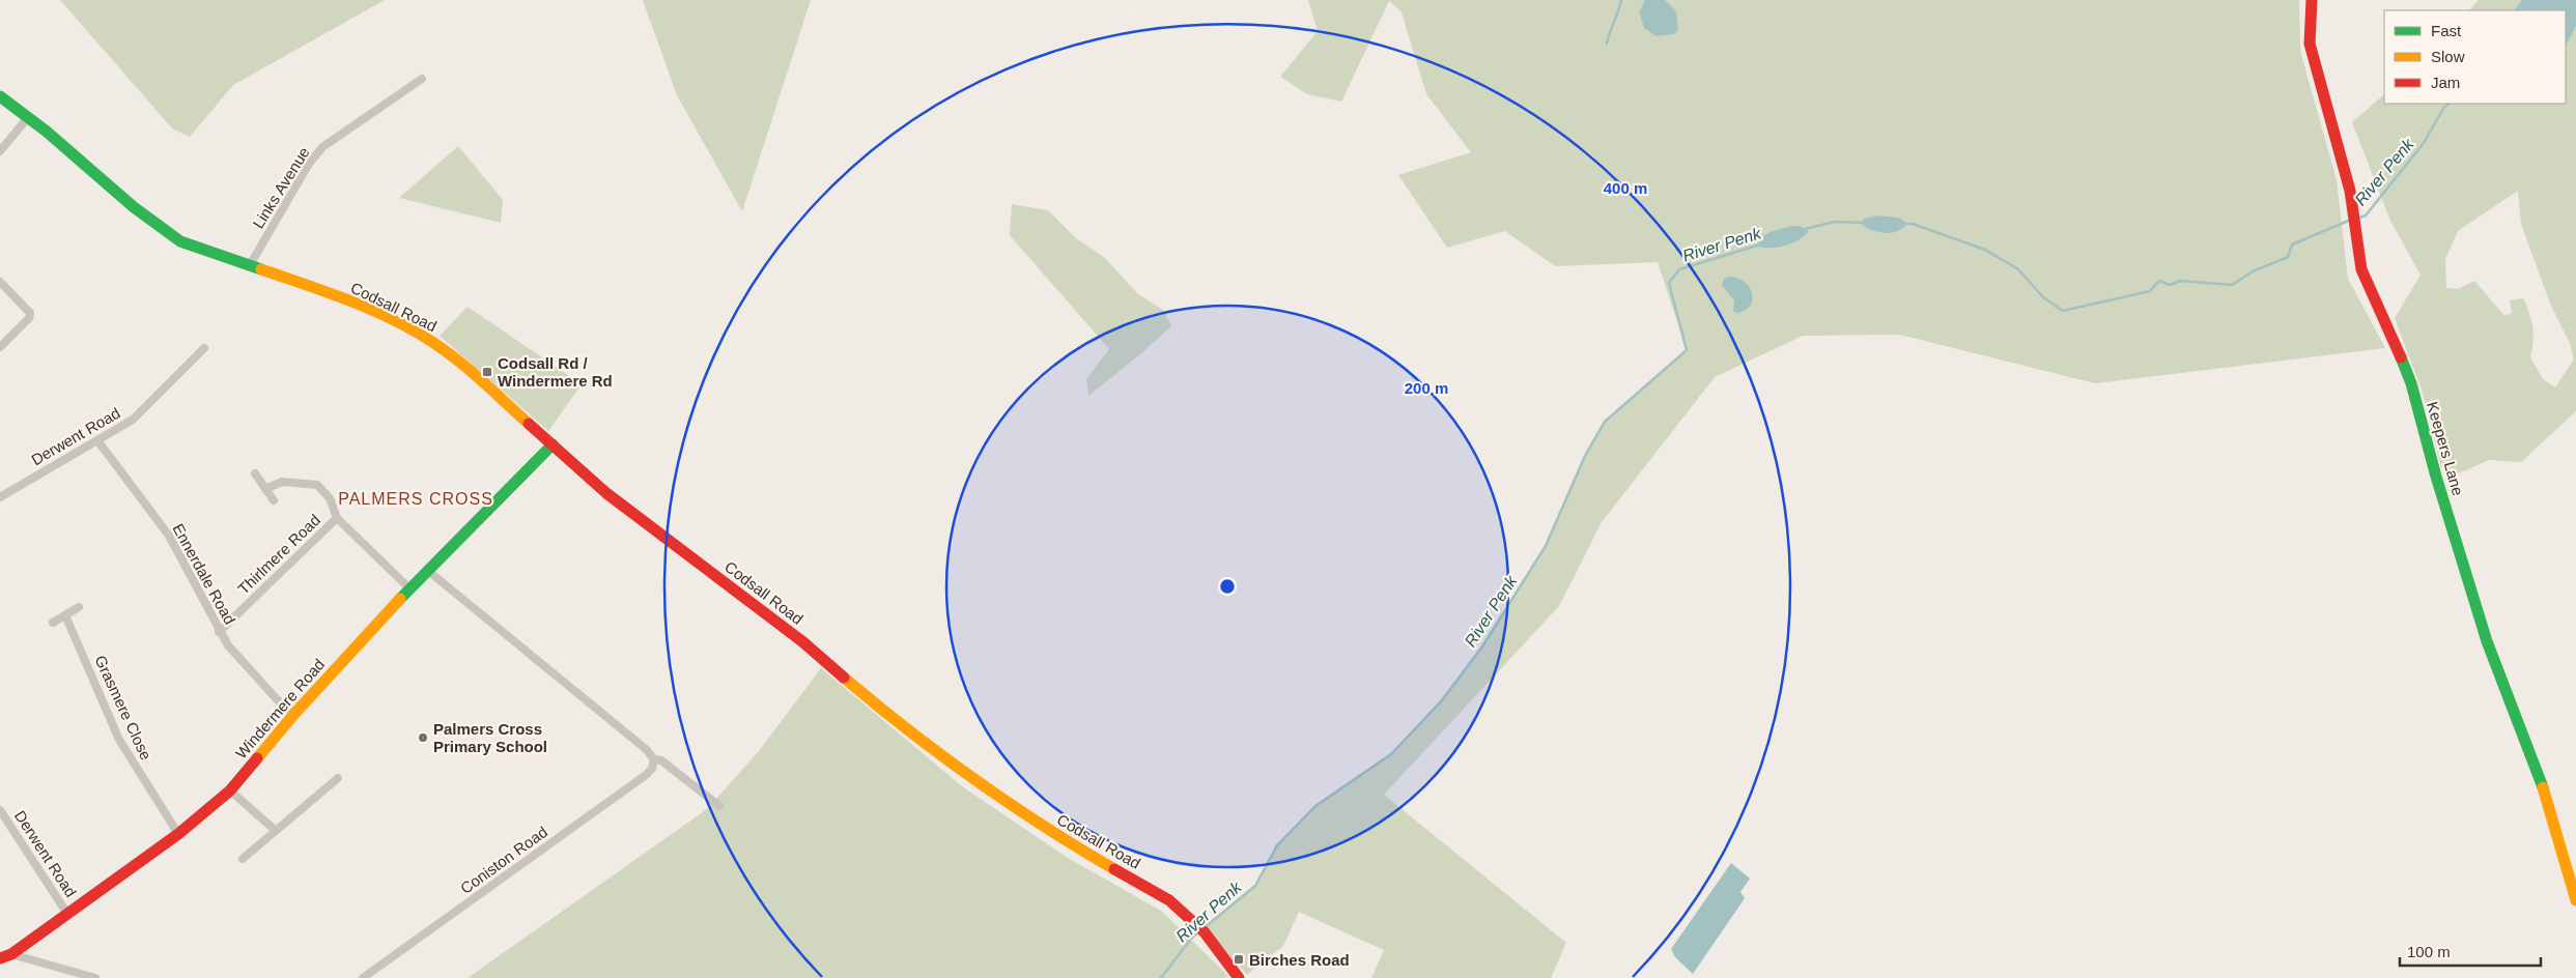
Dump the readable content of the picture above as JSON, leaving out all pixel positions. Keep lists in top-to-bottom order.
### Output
{
  "streets": {
    "street": [
      "Links Avenue",
      "Codsall Road",
      "Derwent Road",
      "Keepers Lane",
      "Thirlmere Road",
      "Ennerdale Road",
      "Grasmere Close",
      "Windermere Road",
      "Coniston Road"
    ]
  },
  "crossings": [
    ["Links Avenue", "Codsall Road"],
    ["Codsall Road", "Windermere Road"],
    ["Derwent Road", "Ennerdale Road"],
    ["Derwent Road", "Windermere Road"],
    ["Thirlmere Road", "Ennerdale Road"],
    ["Ennerdale Road", "Windermere Road"],
    ["Grasmere Close", "Windermere Road"]
  ],
  "districts": ["PALMERS CROSS"],
  "water": ["River Penk"],
  "places": {
    "transit": ["Codsall Rd / Windermere Rd", "Birches Road"],
    "other": ["Palmers Cross Primary School"]
  },
  "legend": ["Fast", "Slow", "Jam"],
  "scale_bar": "100 m",
  "rings": ["400 m", "200 m"]
}
